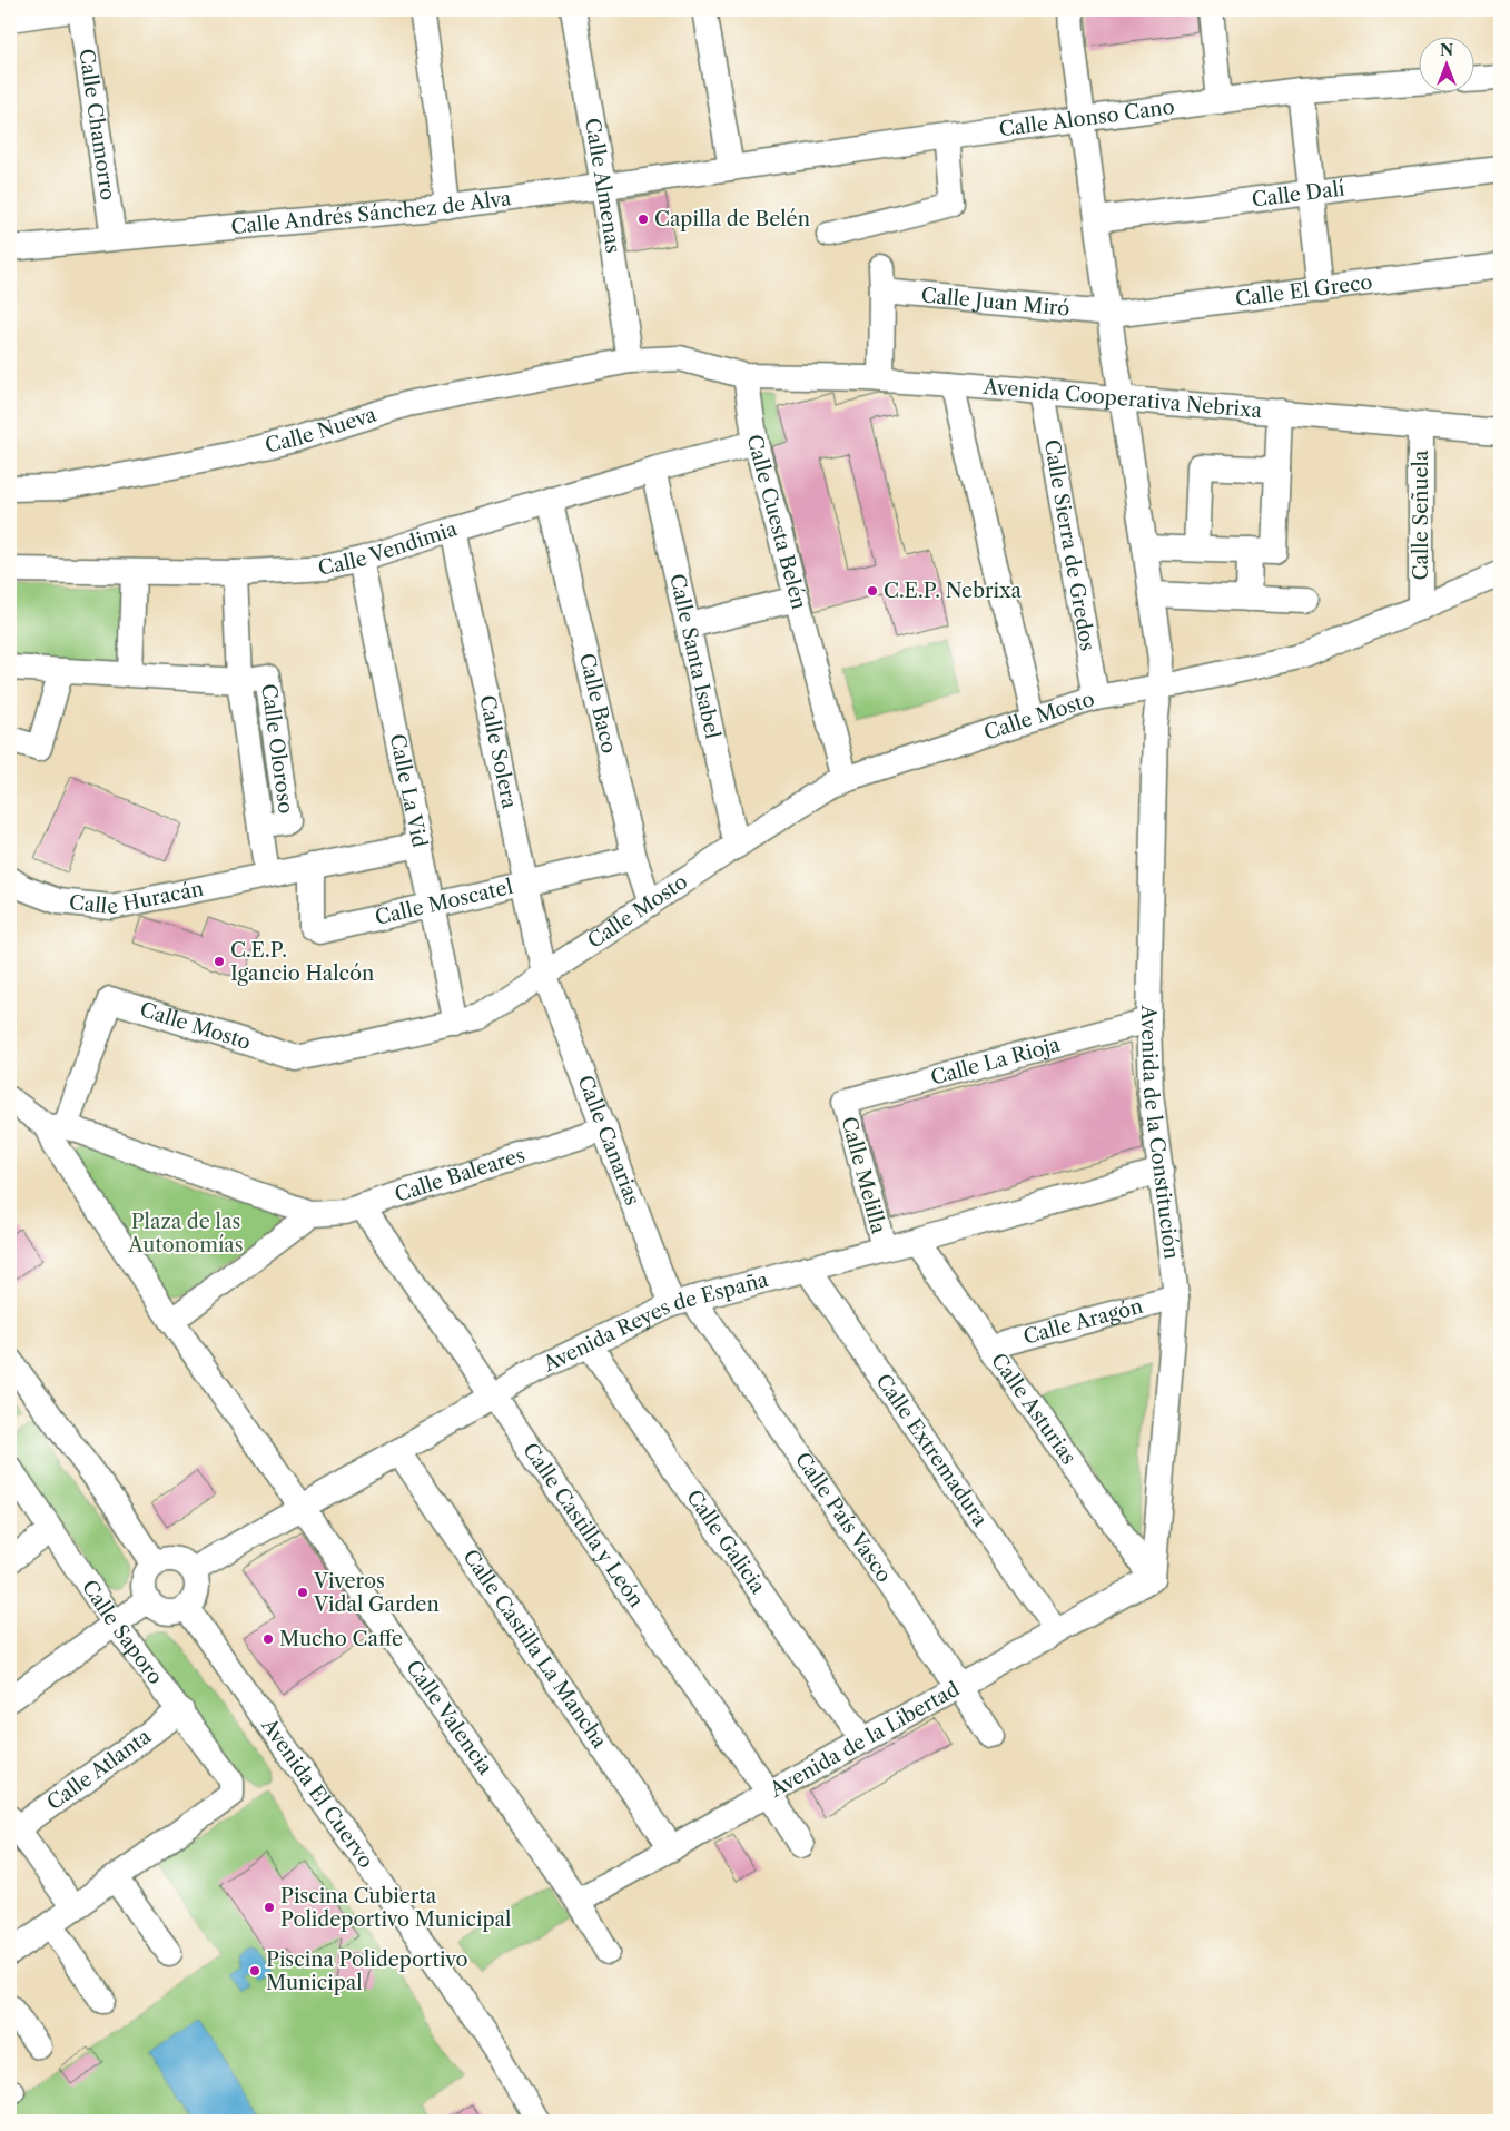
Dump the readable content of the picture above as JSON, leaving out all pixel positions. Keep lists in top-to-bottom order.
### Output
{
  "streets": {
    "street": [
      "Calle Alonso Cano",
      "Calle Chamorro",
      "Calle Almenas",
      "Calle Dalí",
      "Calle Andrés Sánchez de Alva",
      "Calle El Greco",
      "Calle Juan Miró",
      "Avenida Cooperativa Nebrixa",
      "Calle Nueva",
      "Calle Señuela",
      "Calle Cuesta Belén",
      "Calle Sierra de Gredos",
      "Calle Vendimia",
      "Calle Santa Isabel",
      "Calle Baco",
      "Calle Mosto",
      "Calle Oloroso",
      "Calle Solera",
      "Calle La Vid",
      "Calle Huracán",
      "Calle Moscatel",
      "Calle La Rioja",
      "Avenida de la Constitución",
      "Calle Canarias",
      "Calle Baleares",
      "Calle Melilla",
      "Calle Aragón",
      "Avenida Reyes de España",
      "Calle Asturias",
      "Calle Extremadura",
      "Calle País Vasco",
      "Calle Castilla y León",
      "Calle Galicia",
      "Calle Saporo",
      "Calle Castilla La Mancha",
      "Calle Valencia",
      "Avenida de la Libertad",
      "Calle Atlanta",
      "Avenida El Cuervo"
    ]
  },
  "crossings": [
    ["Calle Alonso Cano", "Calle Andrés Sánchez de Alva"],
    ["Calle Alonso Cano", "Avenida de la Constitución"],
    ["Calle Chamorro", "Calle Andrés Sánchez de Alva"],
    ["Calle Almenas", "Calle Andrés Sánchez de Alva"],
    ["Calle Almenas", "Calle Nueva"],
    ["Calle Dalí", "Avenida de la Constitución"],
    ["Calle El Greco", "Calle Juan Miró"],
    ["Calle El Greco", "Avenida de la Constitución"],
    ["Calle Juan Miró", "Avenida Cooperativa Nebrixa"],
    ["Calle Juan Miró", "Avenida de la Constitución"],
    ["Avenida Cooperativa Nebrixa", "Calle Señuela"],
    ["Avenida Cooperativa Nebrixa", "Calle Cuesta Belén"],
    ["Avenida Cooperativa Nebrixa", "Calle Sierra de Gredos"],
    ["Avenida Cooperativa Nebrixa", "Avenida de la Constitución"],
    ["Calle Señuela", "Calle Mosto"],
    ["Calle Cuesta Belén", "Calle Vendimia"],
    ["Calle Cuesta Belén", "Calle Mosto"],
    ["Calle Sierra de Gredos", "Calle Mosto"],
    ["Calle Vendimia", "Calle Santa Isabel"],
    ["Calle Vendimia", "Calle Baco"],
    ["Calle Vendimia", "Calle Oloroso"],
    ["Calle Vendimia", "Calle Solera"],
    ["Calle Vendimia", "Calle La Vid"],
    ["Calle Santa Isabel", "Calle Mosto"],
    ["Calle Baco", "Calle Mosto"],
    ["Calle Baco", "Calle Moscatel"],
    ["Calle Mosto", "Calle Solera"],
    ["Calle Mosto", "Calle La Vid"],
    ["Calle Mosto", "Avenida de la Constitución"],
    ["Calle Mosto", "Calle Canarias"],
    ["Calle Oloroso", "Calle Huracán"],
    ["Calle Solera", "Calle Moscatel"],
    ["Calle Solera", "Calle Canarias"],
    ["Calle La Vid", "Calle Huracán"],
    ["Calle La Vid", "Calle Moscatel"],
    ["Calle Huracán", "Calle Moscatel"],
    ["Calle La Rioja", "Avenida de la Constitución"],
    ["Calle La Rioja", "Calle Melilla"],
    ["Avenida de la Constitución", "Calle Aragón"],
    ["Avenida de la Constitución", "Avenida Reyes de España"],
    ["Avenida de la Constitución", "Calle Asturias"],
    ["Avenida de la Constitución", "Avenida de la Libertad"],
    ["Calle Canarias", "Calle Baleares"],
    ["Calle Canarias", "Avenida Reyes de España"],
    ["Calle Canarias", "Calle País Vasco"],
    ["Calle Baleares", "Calle Castilla y León"],
    ["Calle Melilla", "Avenida Reyes de España"],
    ["Calle Aragón", "Calle Asturias"],
    ["Avenida Reyes de España", "Calle Asturias"],
    ["Avenida Reyes de España", "Calle Extremadura"],
    ["Avenida Reyes de España", "Calle País Vasco"],
    ["Avenida Reyes de España", "Calle Castilla y León"],
    ["Avenida Reyes de España", "Calle Galicia"],
    ["Avenida Reyes de España", "Calle Castilla La Mancha"],
    ["Avenida Reyes de España", "Calle Valencia"],
    ["Avenida Reyes de España", "Avenida El Cuervo"],
    ["Calle Asturias", "Avenida de la Libertad"],
    ["Calle Extremadura", "Avenida de la Libertad"],
    ["Calle País Vasco", "Avenida de la Libertad"],
    ["Calle Castilla y León", "Avenida de la Libertad"],
    ["Calle Galicia", "Avenida de la Libertad"],
    ["Calle Saporo", "Calle Atlanta"],
    ["Calle Castilla La Mancha", "Avenida de la Libertad"],
    ["Calle Valencia", "Avenida de la Libertad"]
  ],
  "parks": ["Plaza de las Autonomías"],
  "places": [
    "Capilla de Belén",
    "C.E.P. Nebrixa",
    "C.E.P. Igancio Halcón",
    "Viveros Vidal Garden",
    "Mucho Caffe",
    "Piscina Cubierta Polideportivo Municipal",
    "Piscina Polideportivo Municipal"
  ],
  "north": "top"
}
